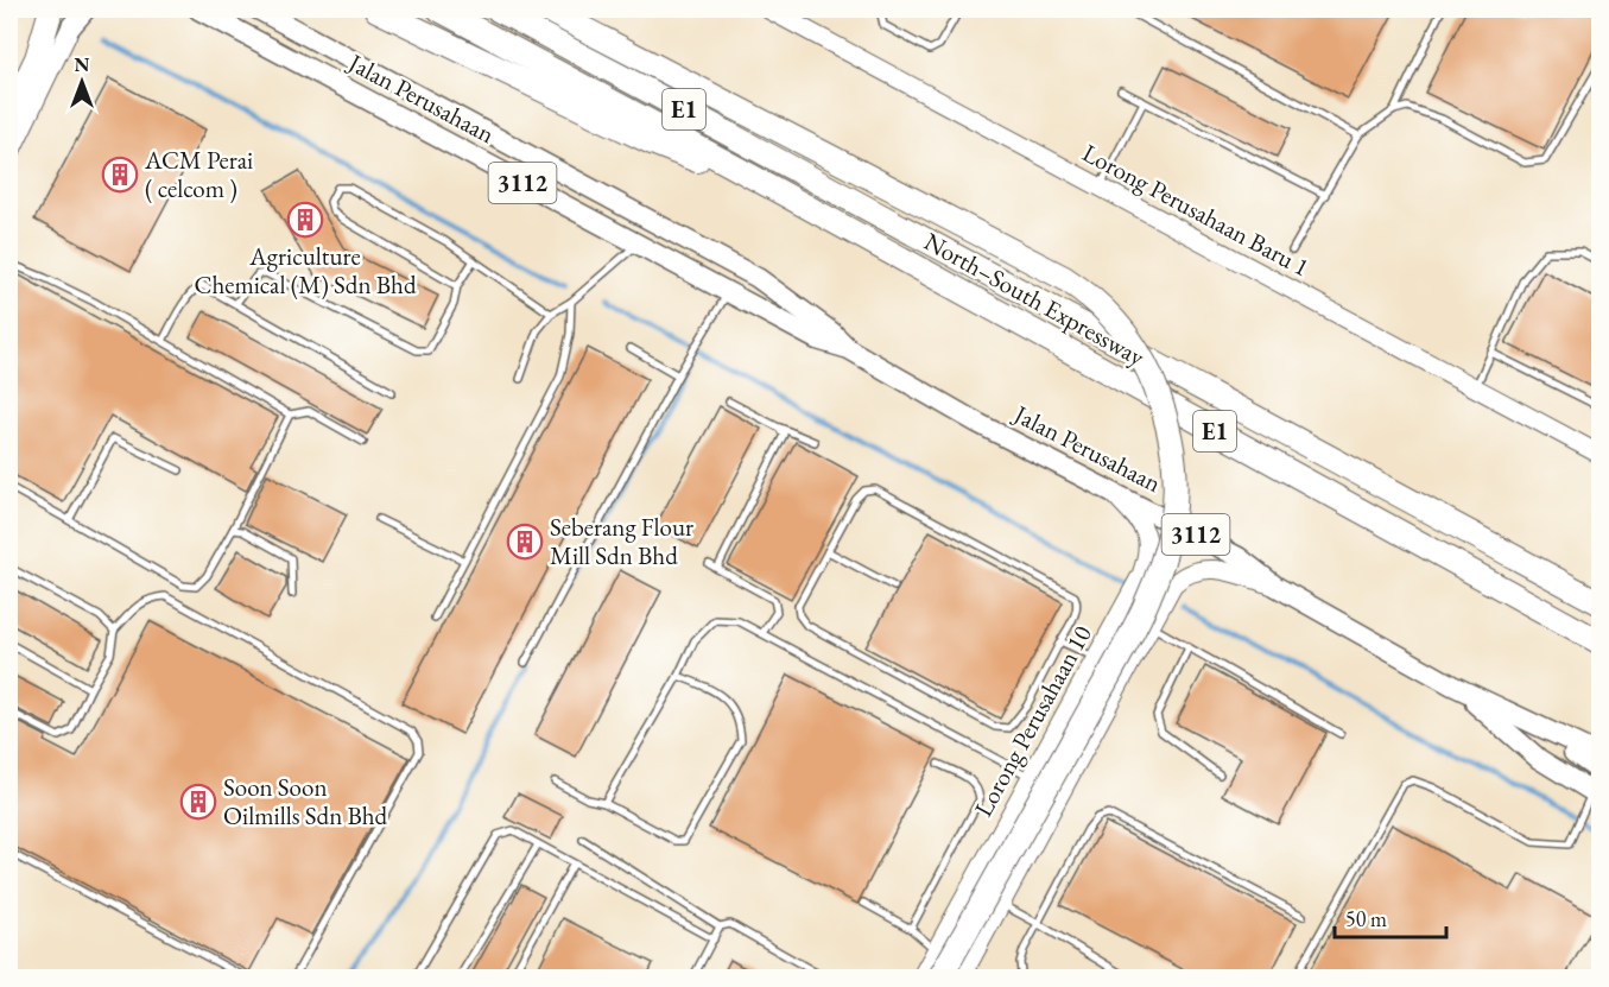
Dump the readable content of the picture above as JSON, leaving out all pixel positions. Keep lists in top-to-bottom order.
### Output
{
  "streets": {
    "highway": ["E1", "North–South Expressway"],
    "main road": ["Jalan Perusahaan", "3112"],
    "street": ["Lorong Perusahaan Baru 1", "Lorong Perusahaan 10"]
  },
  "crossings": [
    ["Jalan Perusahaan", "Lorong Perusahaan 10"]
  ],
  "places": {
    "building": [
      "ACM Perai ( celcom )",
      "Agriculture Chemical (M) Sdn Bhd",
      "Seberang Flour Mill Sdn Bhd",
      "Soon Soon Oilmills Sdn Bhd"
    ]
  },
  "scale_bar": "50 m",
  "north": "top"
}
